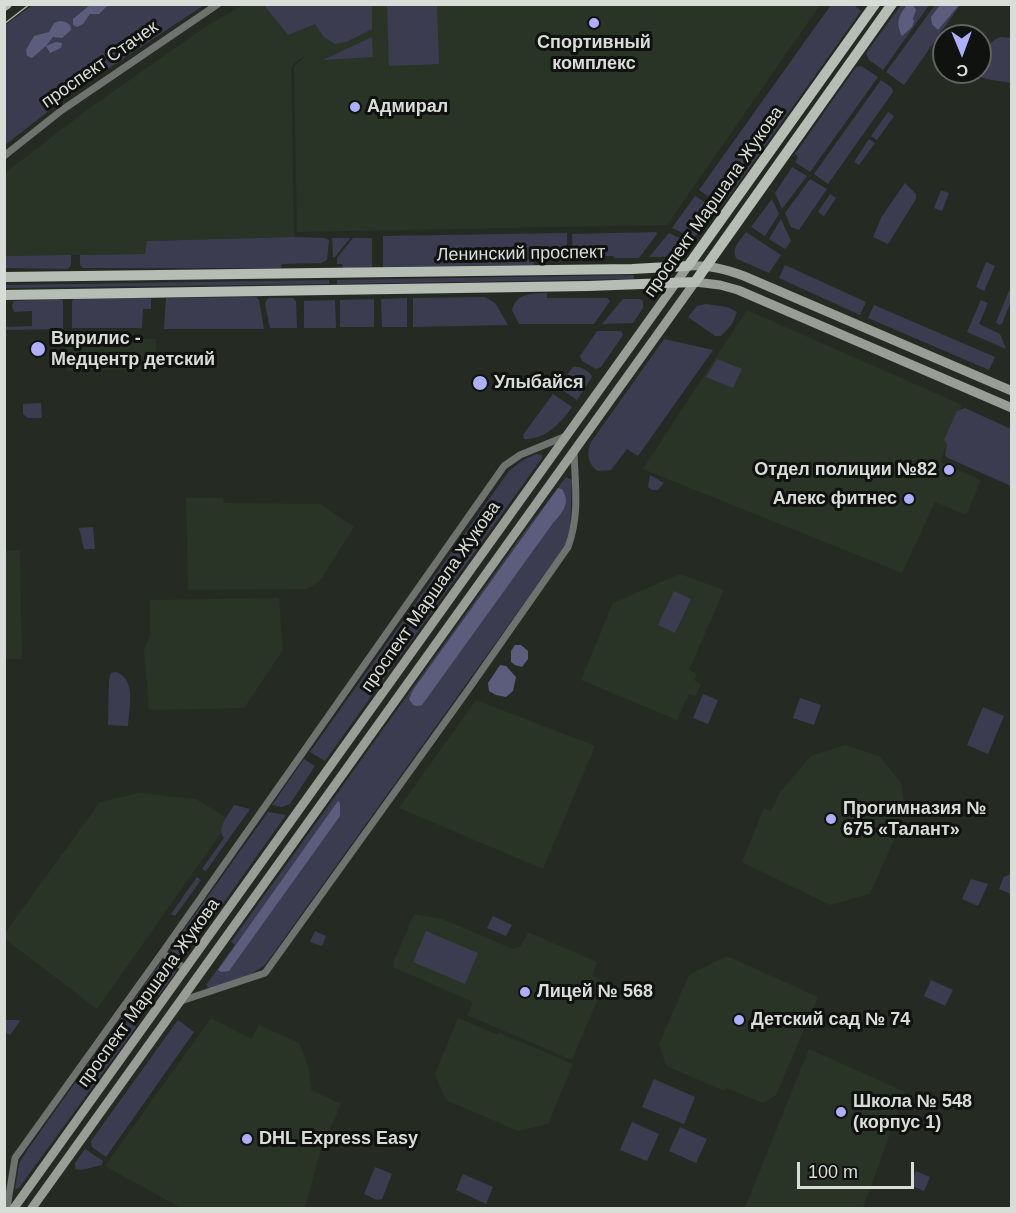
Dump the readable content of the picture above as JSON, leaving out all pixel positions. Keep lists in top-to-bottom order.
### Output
{
  "streets": {
    "main road": ["проспект Маршала Жукова", "Ленинский проспект"],
    "street": ["проспект Стачек"]
  },
  "crossings": [
    ["проспект Маршала Жукова", "Ленинский проспект"]
  ],
  "places": [
    "Спортивный комплекс",
    "Адмирал",
    "Вирилис - Медцентр детский",
    "Улыбайся",
    "Отдел полиции №82",
    "Алекс фитнес",
    "Прогимназия № 675 «Талант»",
    "Лицей № 568",
    "Детский сад № 74",
    "Школа № 548 (корпус 1)",
    "DHL Express Easy"
  ],
  "scale_bar": "100 m",
  "north": "bottom"
}
